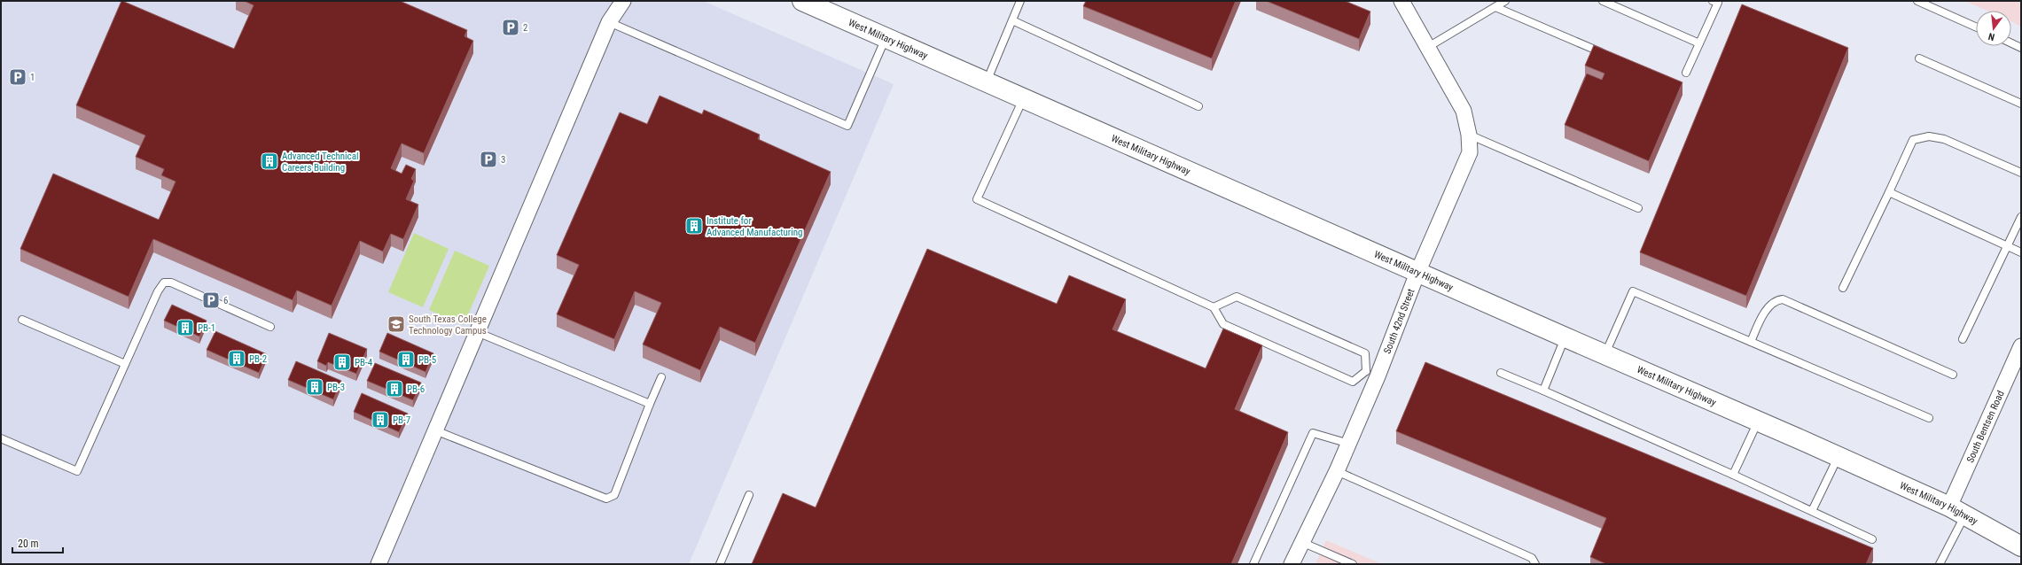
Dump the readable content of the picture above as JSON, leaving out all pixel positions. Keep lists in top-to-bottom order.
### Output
{
  "streets": {
    "main road": ["West Military Highway"],
    "street": ["South 42nd Street", "South Bentsen Road"]
  },
  "crossings": [
    ["West Military Highway", "South 42nd Street"],
    ["West Military Highway", "South Bentsen Road"]
  ],
  "places": {
    "parking": [
      "2",
      "1",
      "3",
      "6"
    ],
    "building": [
      "Advanced Technical Careers Building",
      "Institute for Advanced Manufacturing",
      "PB-1",
      "PB-2",
      "PB-5",
      "PB-4",
      "PB-3",
      "PB-6",
      "PB-7"
    ],
    "school or university": ["South Texas College Technology Campus"]
  },
  "scale_bar": "20 m",
  "north": "bottom"
}
